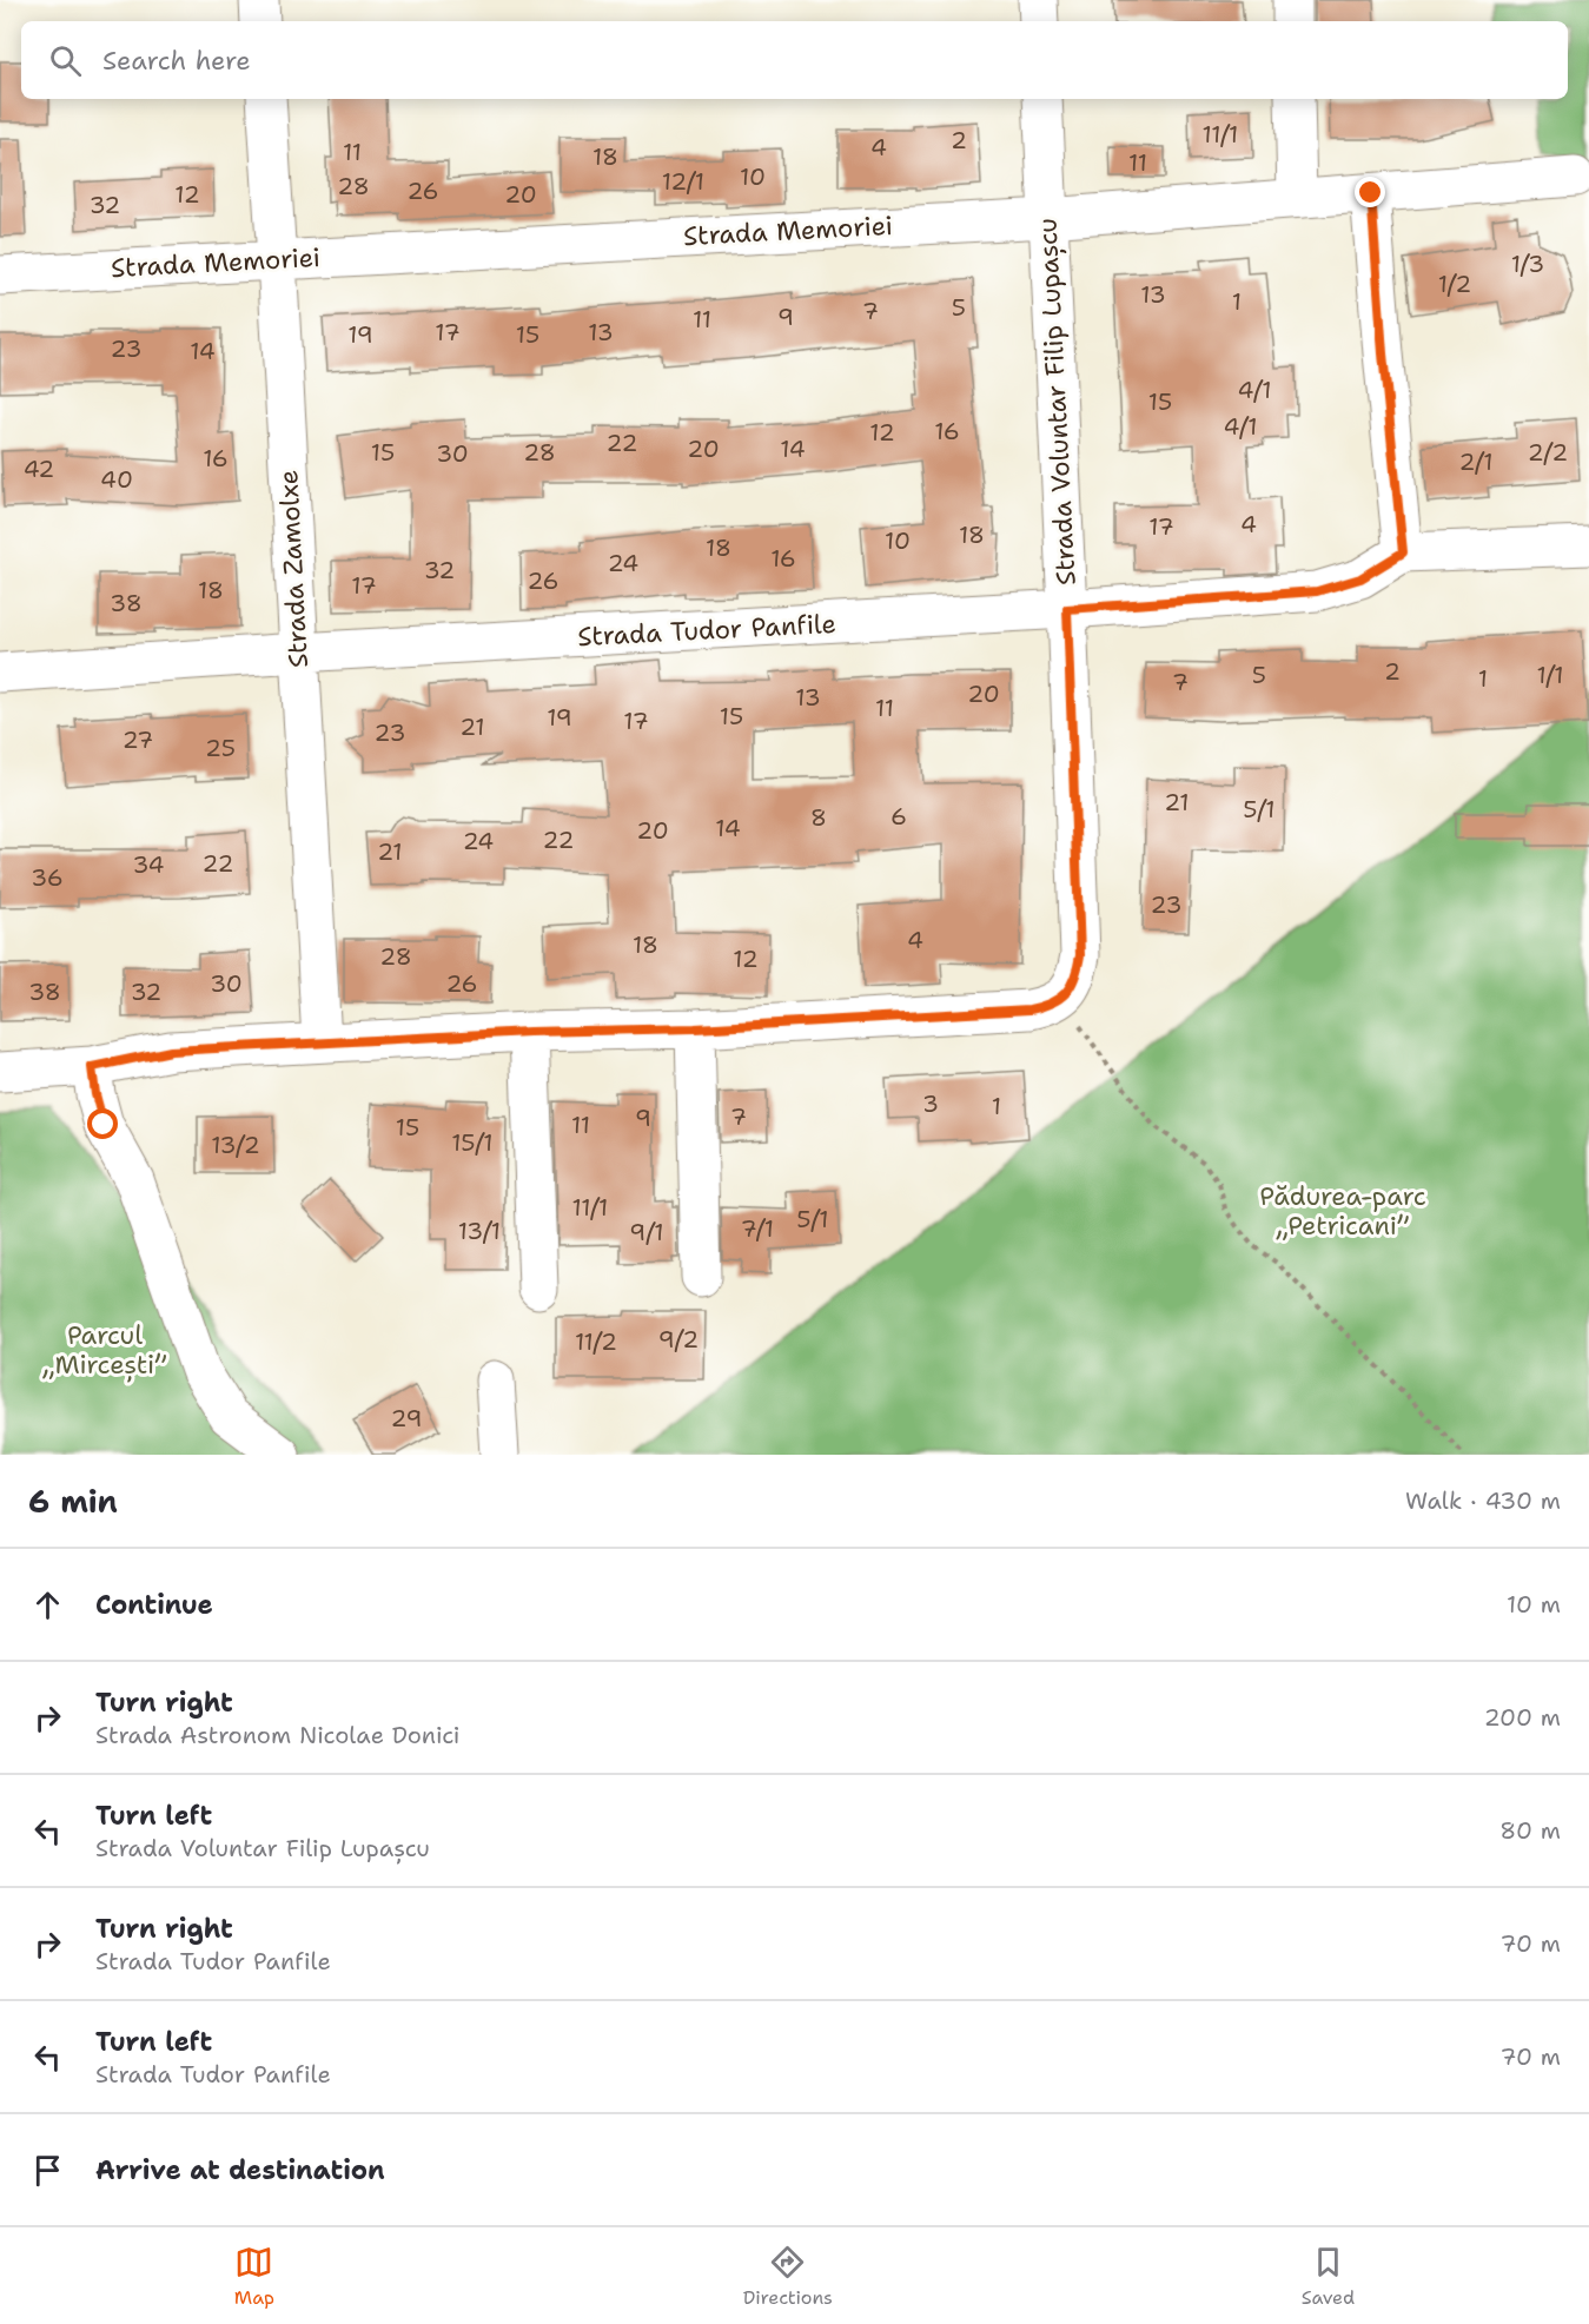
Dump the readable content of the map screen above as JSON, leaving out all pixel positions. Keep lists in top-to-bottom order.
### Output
{
  "streets": {
    "street": [
      "Strada Memoriei",
      "Strada Voluntar Filip Lupașcu",
      "Strada Zamolxe",
      "Strada Tudor Panfile"
    ]
  },
  "crossings": [
    ["Strada Memoriei", "Strada Voluntar Filip Lupașcu"],
    ["Strada Memoriei", "Strada Zamolxe"],
    ["Strada Voluntar Filip Lupașcu", "Strada Tudor Panfile"],
    ["Strada Zamolxe", "Strada Tudor Panfile"]
  ],
  "parks": ["Pădurea-parc „Petricani”", "Parcul „Mircești”"],
  "house_numbers": [
    "11/1",
    "2",
    "4",
    "11",
    "18",
    "11",
    "10",
    "12/1",
    "28",
    "26",
    "12",
    "20",
    "32",
    "1/3",
    "1/2",
    "13",
    "1",
    "5",
    "7",
    "9",
    "11",
    "17",
    "13",
    "19",
    "15",
    "23",
    "14",
    "4/1",
    "15",
    "4/1",
    "16",
    "12",
    "22",
    "20",
    "14",
    "15",
    "28",
    "2/2",
    "30",
    "16",
    "2/1",
    "42",
    "40",
    "4",
    "17",
    "18",
    "10",
    "18",
    "16",
    "24",
    "32",
    "26",
    "17",
    "18",
    "38",
    "2",
    "5",
    "1/1",
    "1",
    "7",
    "20",
    "13",
    "11",
    "15",
    "19",
    "17",
    "21",
    "23",
    "27",
    "25",
    "21",
    "5/1",
    "6",
    "8",
    "14",
    "20",
    "22",
    "24",
    "21",
    "22",
    "34",
    "36",
    "23",
    "4",
    "18",
    "28",
    "12",
    "30",
    "26",
    "38",
    "32",
    "3",
    "1",
    "7",
    "9",
    "11",
    "15",
    "15/1",
    "13/2",
    "11/1",
    "5/1",
    "7/1",
    "13/1",
    "9/1",
    "9/2",
    "11/2",
    "29"
  ],
  "page": {
    "search": "Search here",
    "heading": ["6 min", "Walk · 430 m"],
    "list": [
      ["Continue", "10 m"],
      ["Turn right", "Strada Astronom Nicolae Donici", "200 m"],
      ["Turn left", "Strada Voluntar Filip Lupașcu", "80 m"],
      ["Turn right", "Strada Tudor Panfile", "70 m"],
      ["Turn left", "Strada Tudor Panfile", "70 m"],
      "Arrive at destination"
    ],
    "nav": ["Map", "Directions", "Saved"]
  }
}
